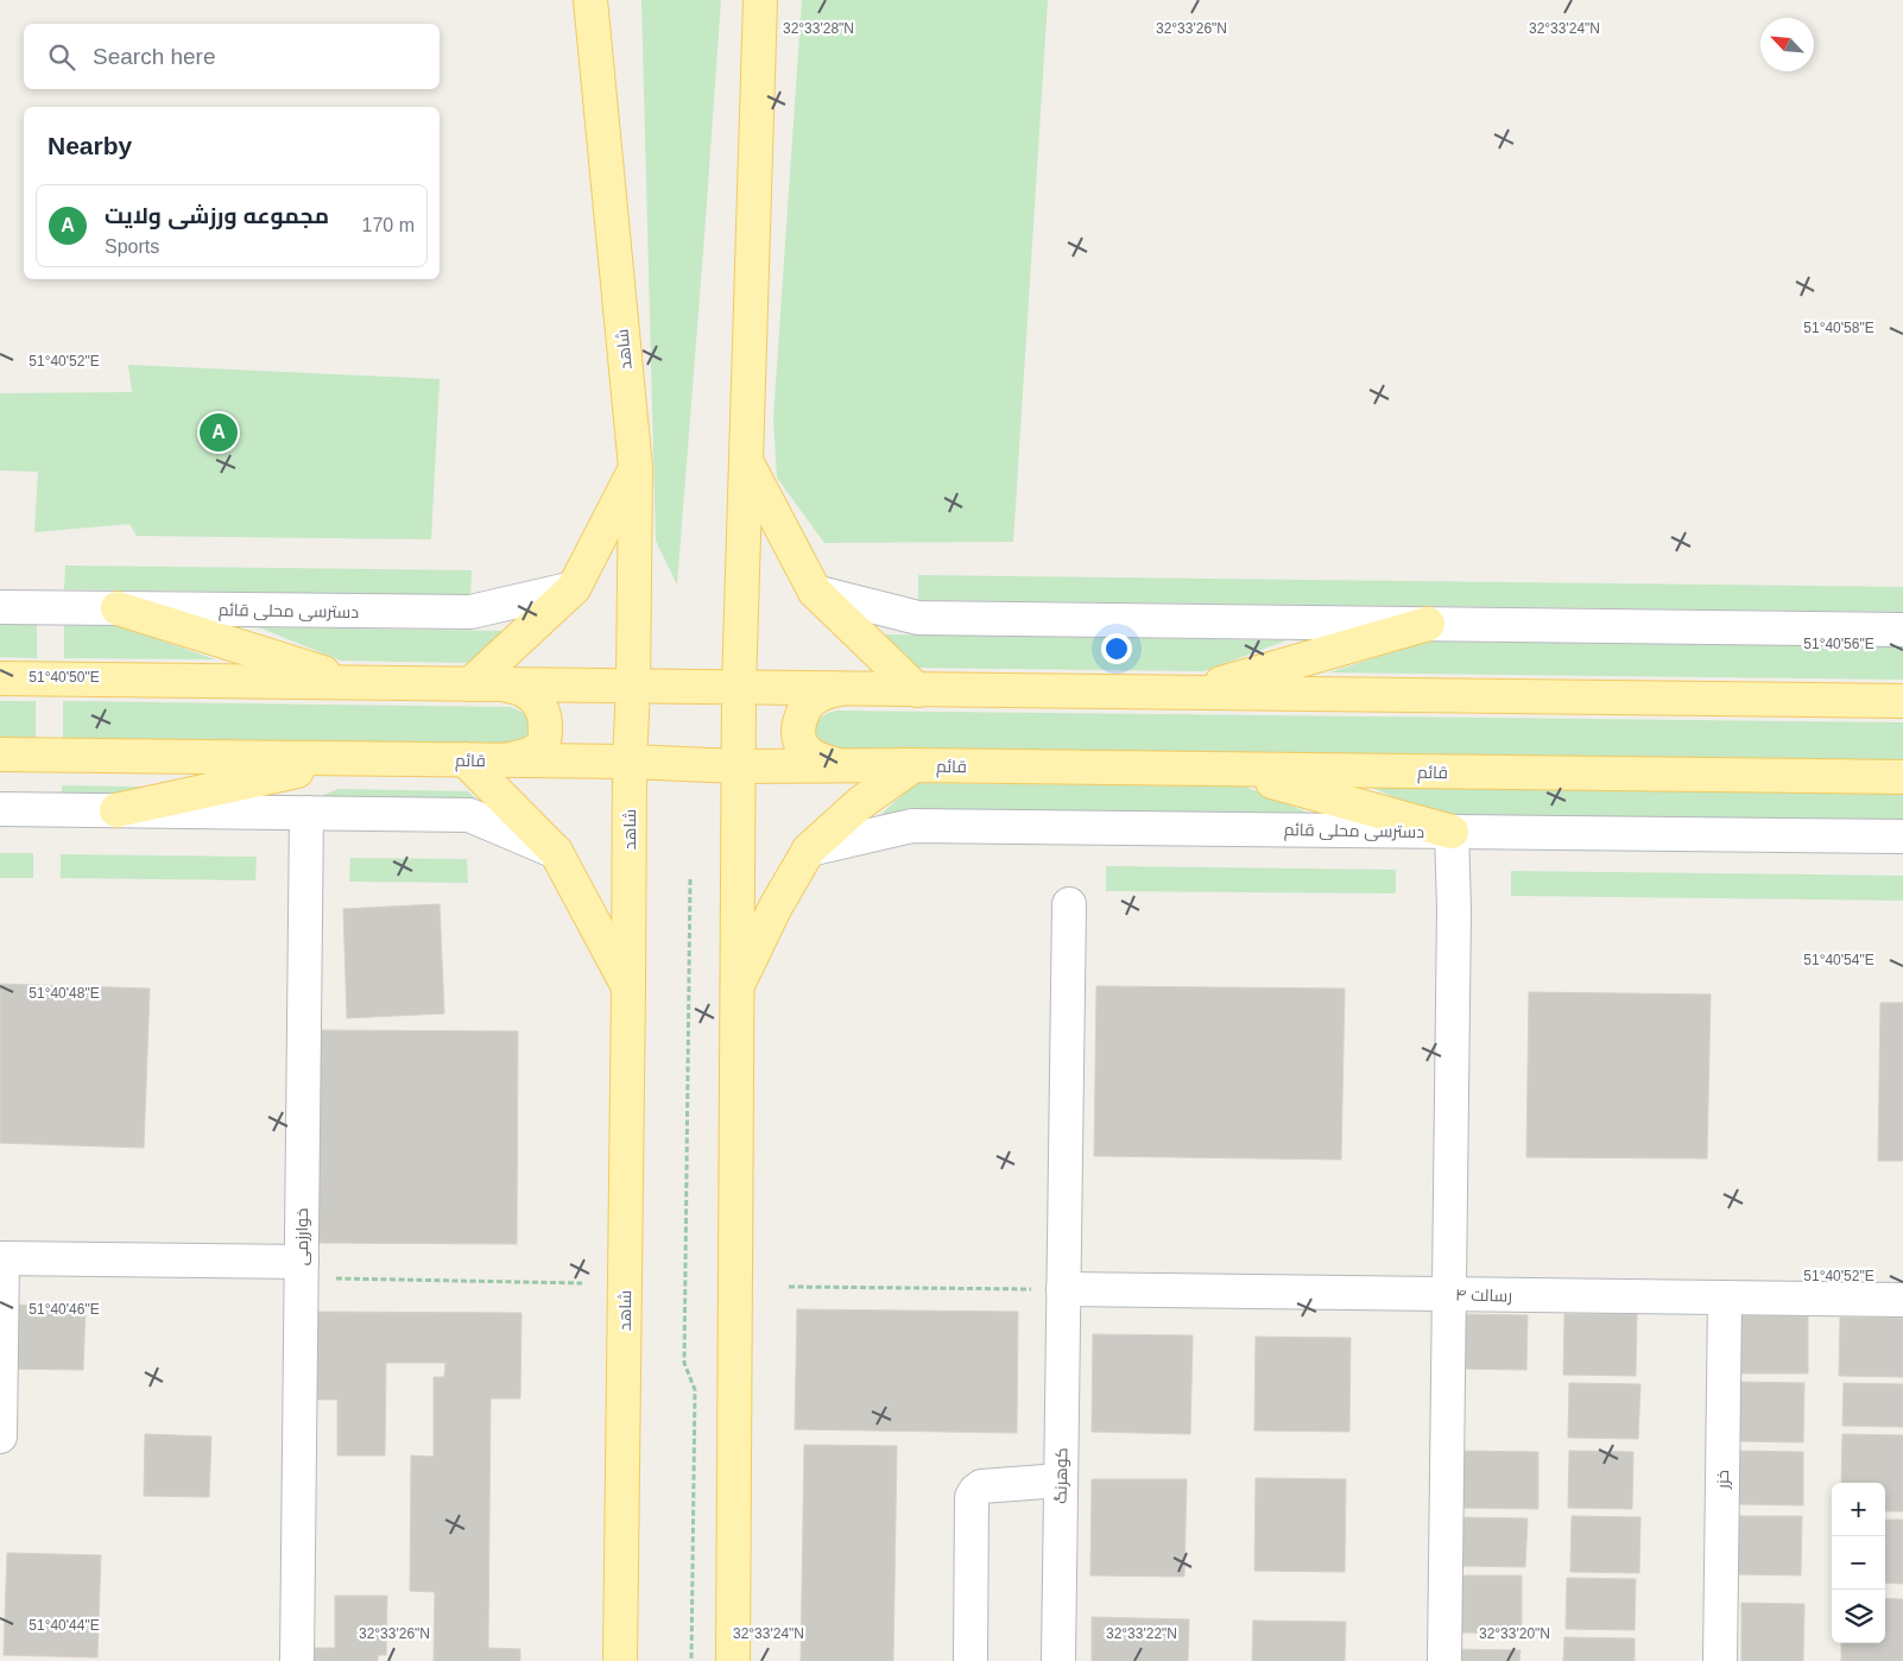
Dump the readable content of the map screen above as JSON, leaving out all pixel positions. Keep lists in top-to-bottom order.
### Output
{
  "streets": {
    "main road": ["شاهد", "قائم"],
    "street": [
      "دسترسی محلی قائم",
      "خوارزمی",
      "رسالت ۴",
      "کوهرنگ",
      "خزر"
    ]
  },
  "crossings": [
    ["شاهد", "قائم"],
    ["رسالت ۴", "کوهرنگ"],
    ["رسالت ۴", "خزر"]
  ],
  "north": "top left",
  "page": {
    "search": "Search here",
    "heading": "Nearby",
    "list": [
      {
        "mark": "A",
        "name": "مجموعه ورزشی ولایت",
        "note": "Sports",
        "value": "170 m"
      }
    ],
    "pins": "A",
    "map_buttons": ["+", "−"]
  },
  "coordinates": [
    "32°33'28\"N",
    "32°33'26\"N",
    "32°33'24\"N",
    "51°40'58\"E",
    "51°40'52\"E",
    "51°40'56\"E",
    "51°40'50\"E",
    "51°40'54\"E",
    "51°40'48\"E",
    "51°40'46\"E",
    "51°40'44\"E",
    "32°33'22\"N",
    "32°33'20\"N"
  ]
}
